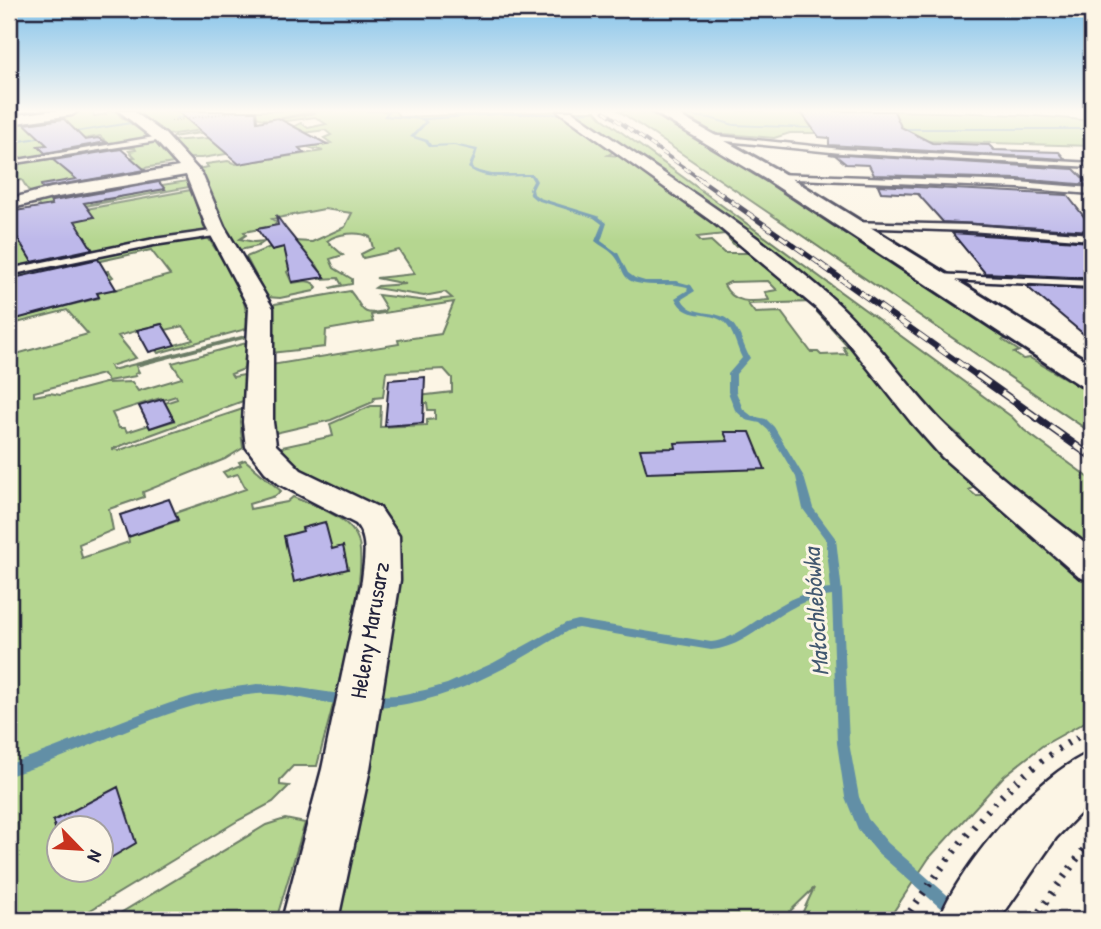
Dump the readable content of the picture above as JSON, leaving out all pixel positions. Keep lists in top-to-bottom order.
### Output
{
  "streets": {
    "street": ["Heleny Marusarz"]
  },
  "water": ["Małochlebówka"],
  "north": "bottom right"
}
